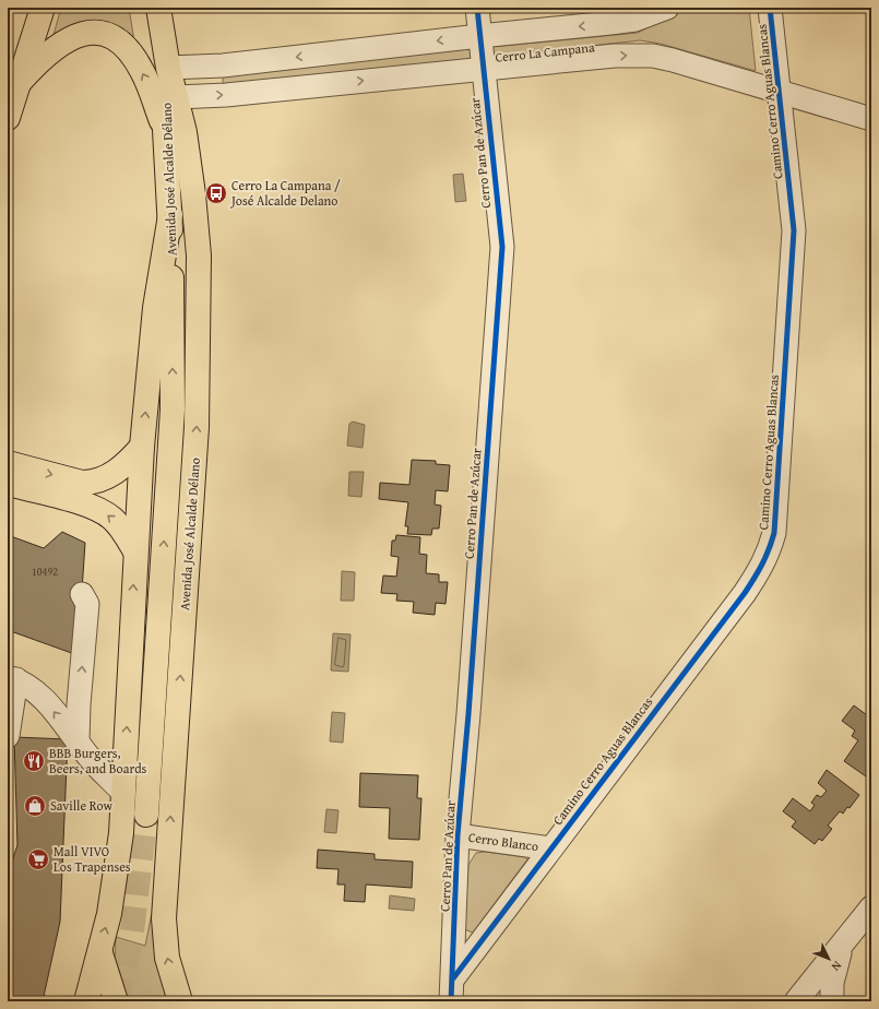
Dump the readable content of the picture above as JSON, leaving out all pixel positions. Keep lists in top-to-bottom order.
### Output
{
  "streets": {
    "main road": ["Avenida José Alcalde Délano"],
    "street": [
      "Cerro La Campana",
      "Camino Cerro Aguas Blancas",
      "Cerro Pan de Azúcar",
      "Cerro Blanco"
    ]
  },
  "crossings": [
    ["Cerro La Campana", "Camino Cerro Aguas Blancas"],
    ["Cerro La Campana", "Cerro Pan de Azúcar"],
    ["Cerro La Campana", "Avenida José Alcalde Délano"],
    ["Camino Cerro Aguas Blancas", "Cerro Pan de Azúcar"],
    ["Camino Cerro Aguas Blancas", "Cerro Blanco"],
    ["Cerro Pan de Azúcar", "Cerro Blanco"]
  ],
  "places": {
    "bus stop": ["Cerro La Campana / José Alcalde Delano"],
    "restaurant": ["BBB Burgers, Beers, and Boards"],
    "shop": ["Saville Row"],
    "supermarket": ["Mall VIVO Los Trapenses"]
  },
  "house_numbers": ["10492"],
  "north": "bottom right"
}
